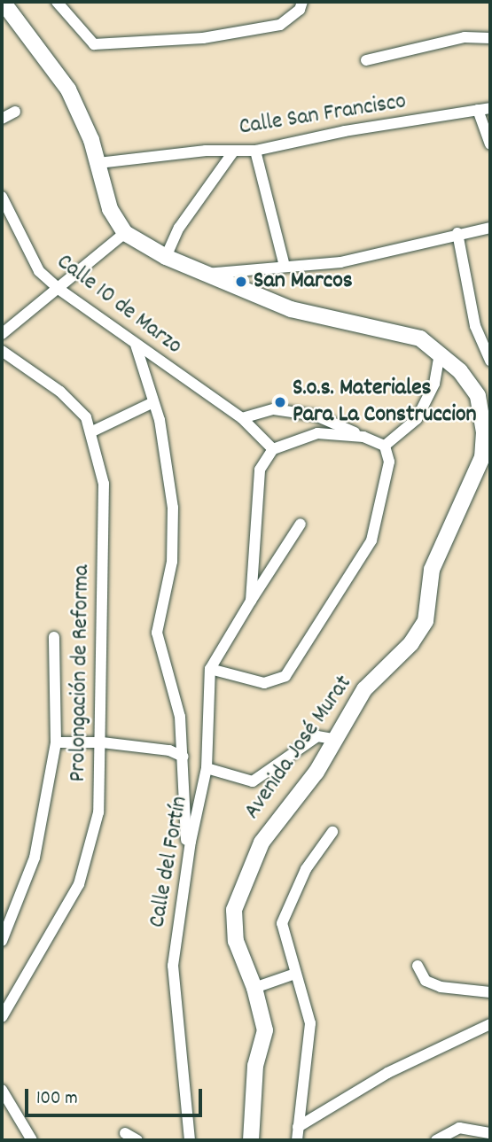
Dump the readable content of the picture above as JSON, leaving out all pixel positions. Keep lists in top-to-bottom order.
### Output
{
  "streets": {
    "street": [
      "Calle San Francisco",
      "Calle 10 de Marzo",
      "Prolongación de Reforma",
      "Avenida José Murat",
      "Calle del Fortín"
    ]
  },
  "crossings": [
    ["Calle San Francisco", "Avenida José Murat"],
    ["Calle 10 de Marzo", "Calle del Fortín"]
  ],
  "places": ["San Marcos", "S.o.s. Materiales Para La Construccion"],
  "scale_bar": "100 m"
}
